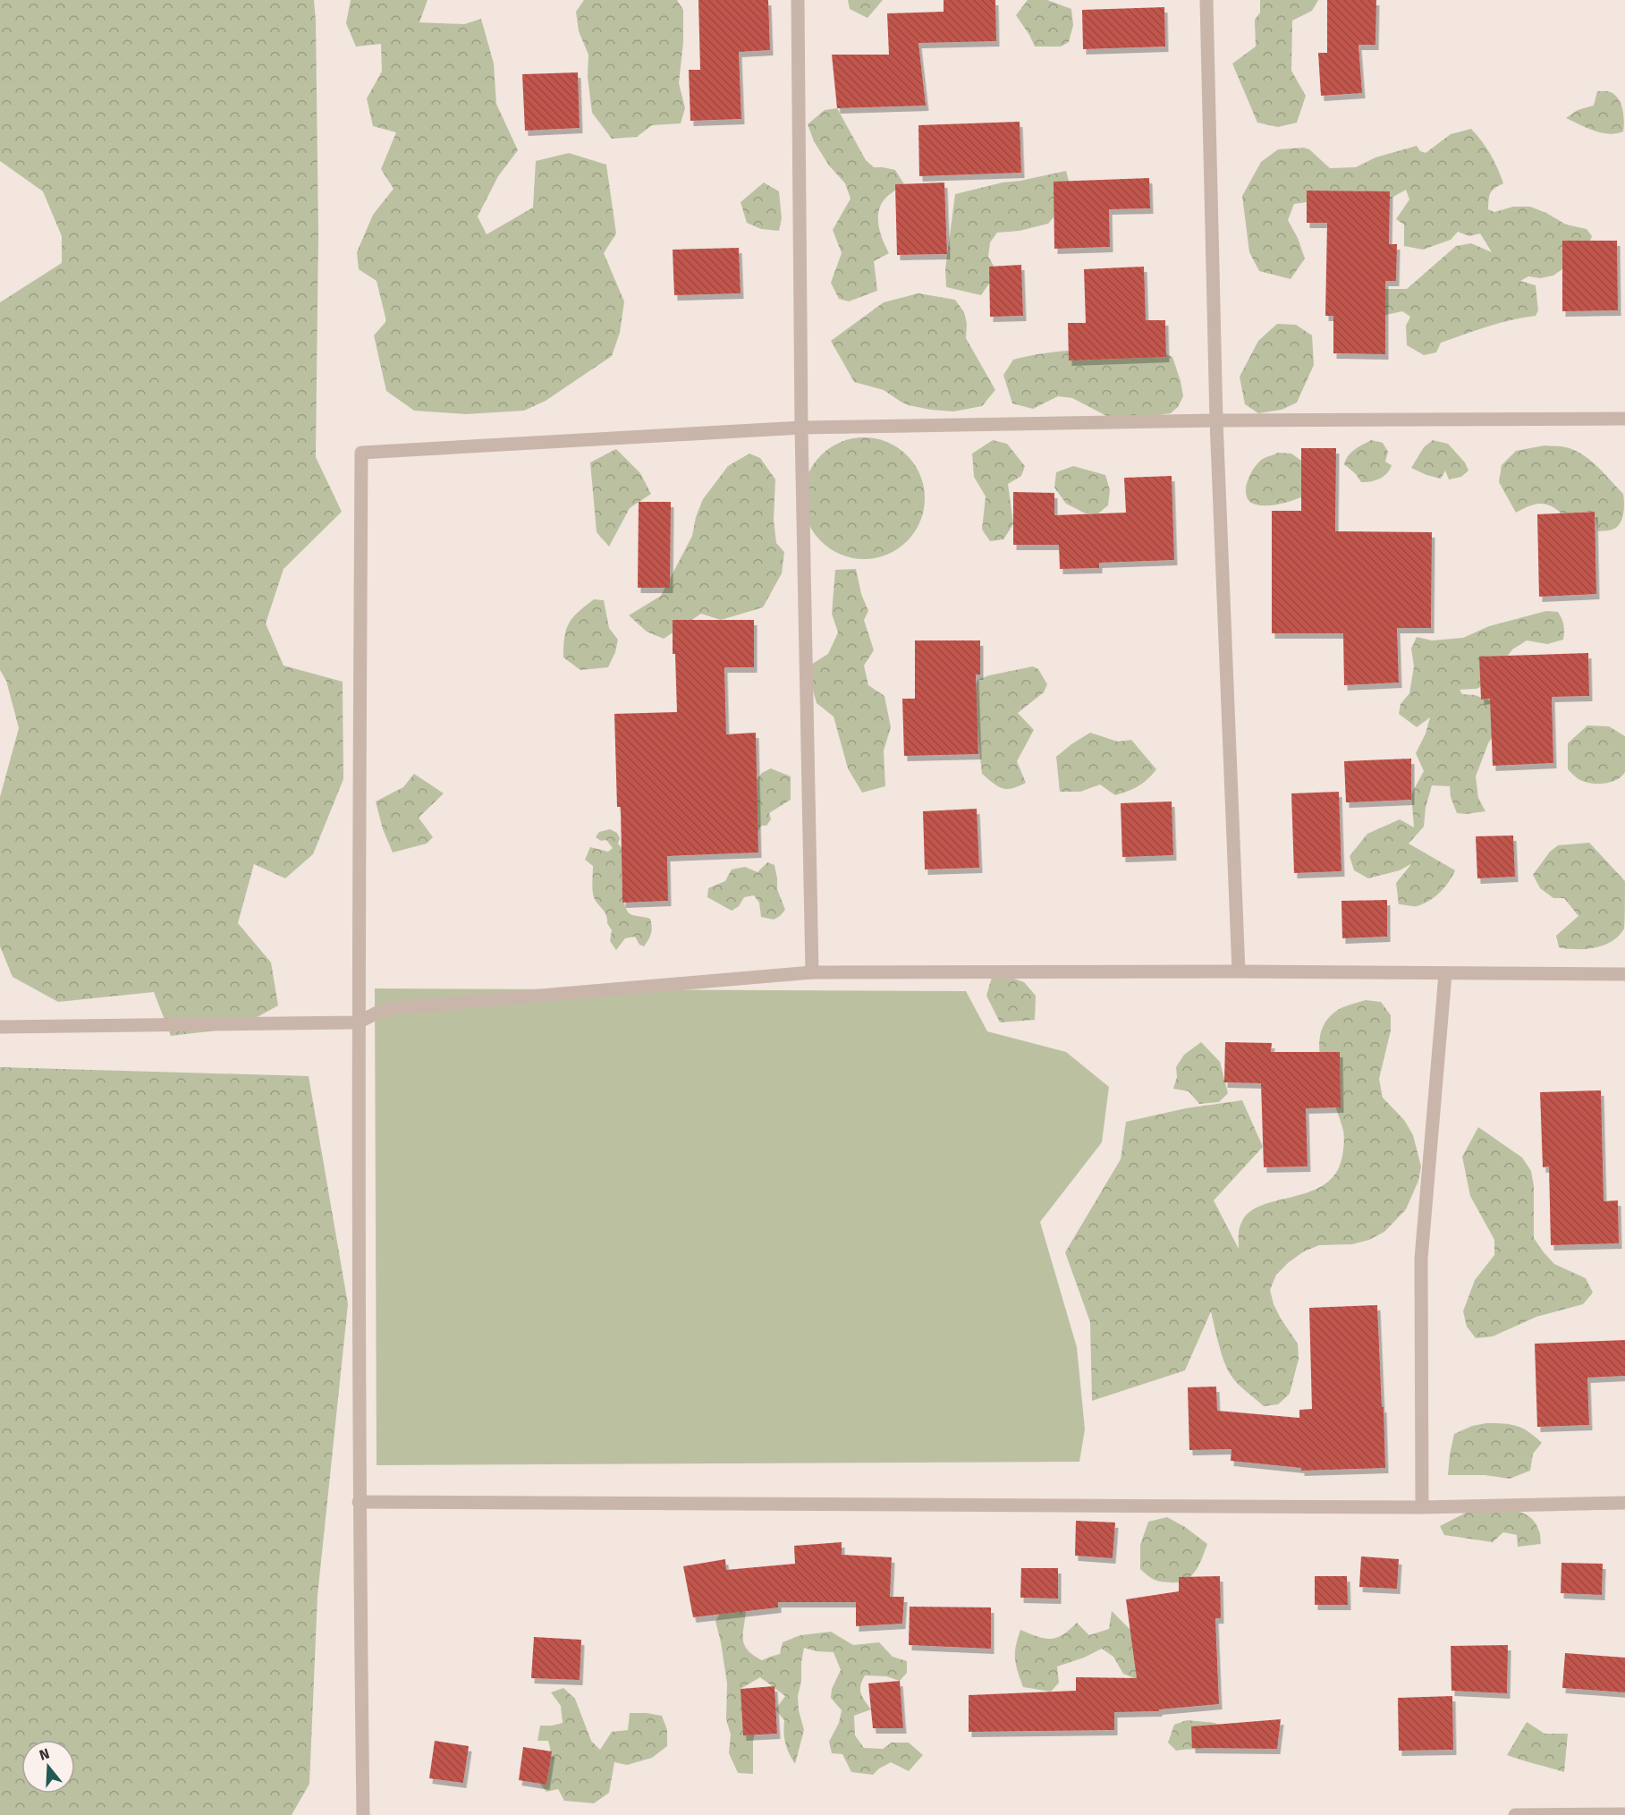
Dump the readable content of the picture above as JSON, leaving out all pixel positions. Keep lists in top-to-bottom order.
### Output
{
  "north": "top"
}
